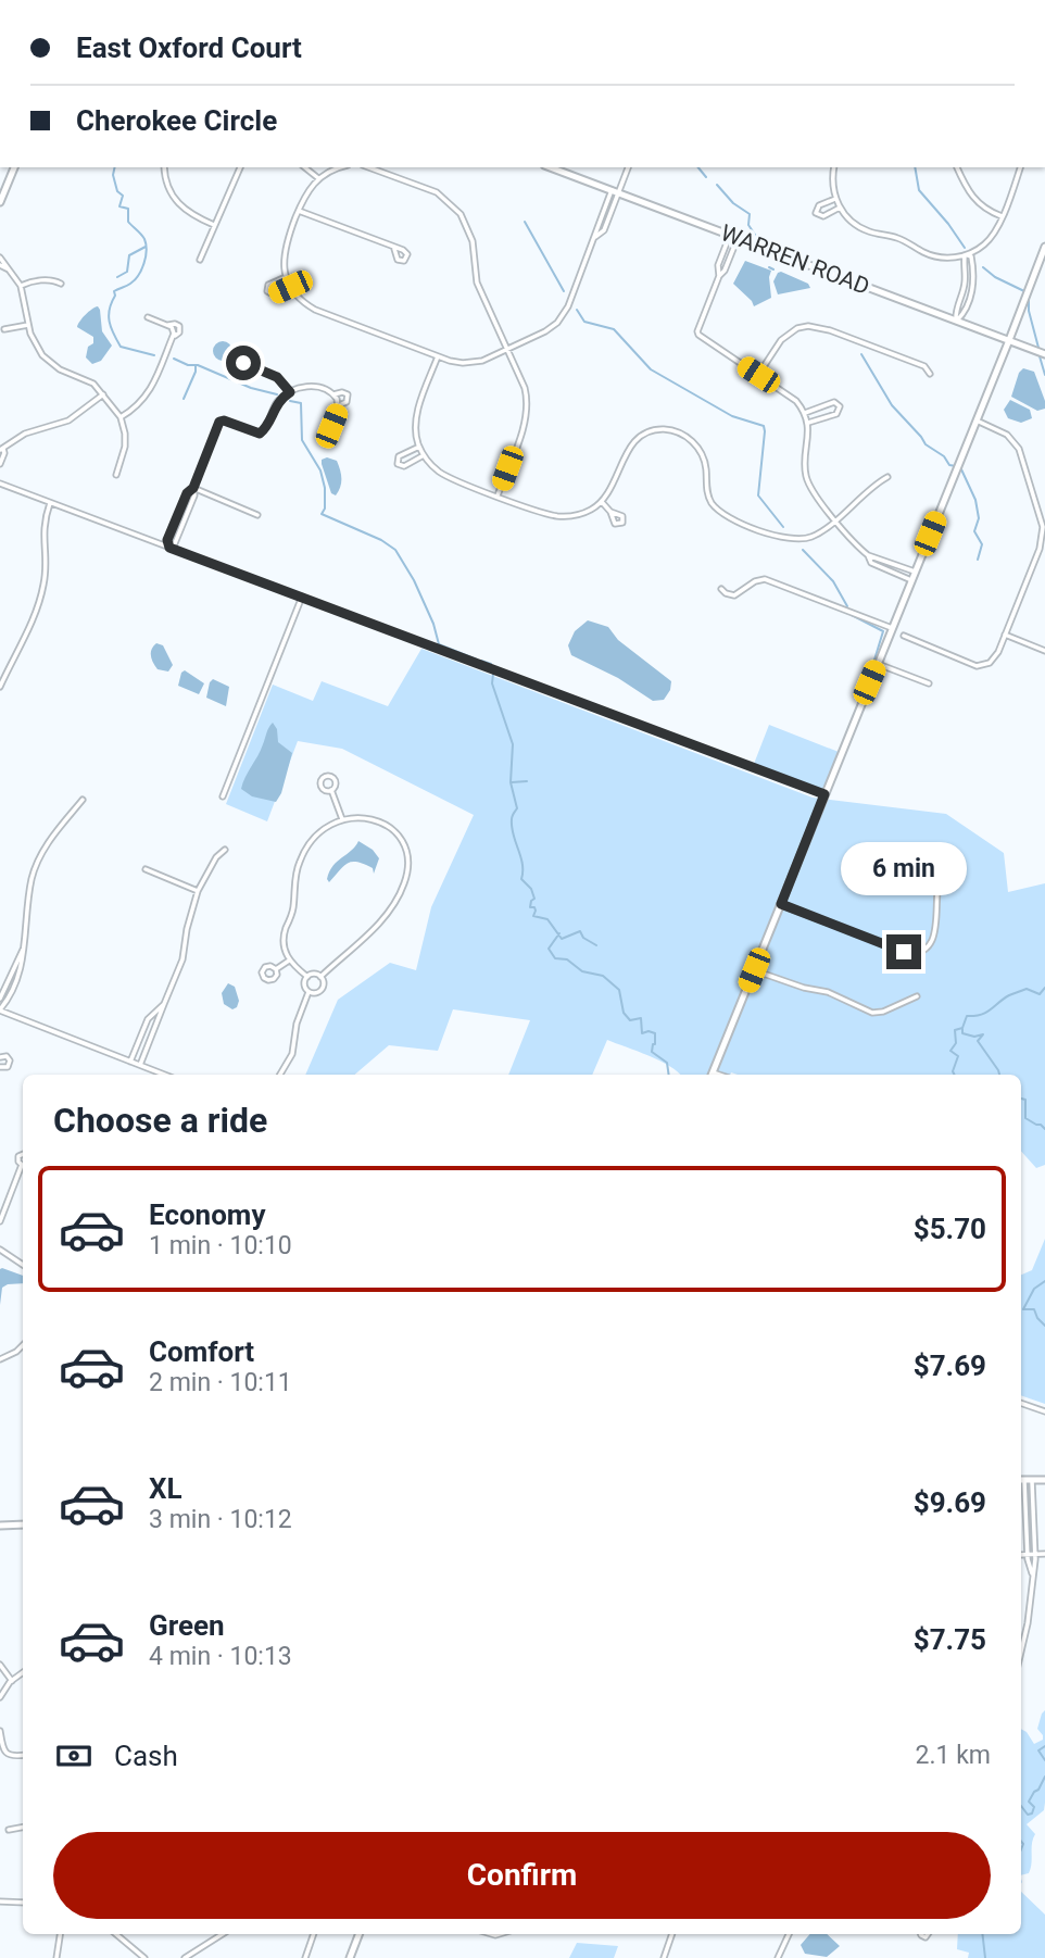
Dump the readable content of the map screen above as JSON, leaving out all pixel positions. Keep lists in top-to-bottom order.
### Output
{
  "streets": {
    "street": ["WARREN ROAD"]
  },
  "page": {
    "banner": ["East Oxford Court", "Cherokee Circle"],
    "bubble": "6 min",
    "heading": "Choose a ride",
    "list": [
      {
        "name": "Economy",
        "note": "1 min · 10:10",
        "value": "$5.70"
      },
      {
        "name": "Comfort",
        "note": "2 min · 10:11",
        "value": "$7.69"
      },
      {
        "name": "XL",
        "note": "3 min · 10:12",
        "value": "$9.69"
      },
      {
        "name": "Green",
        "note": "4 min · 10:13",
        "value": "$7.75"
      }
    ],
    "pay": ["Cash", "2.1 km"],
    "buttons": "Confirm"
  }
}
